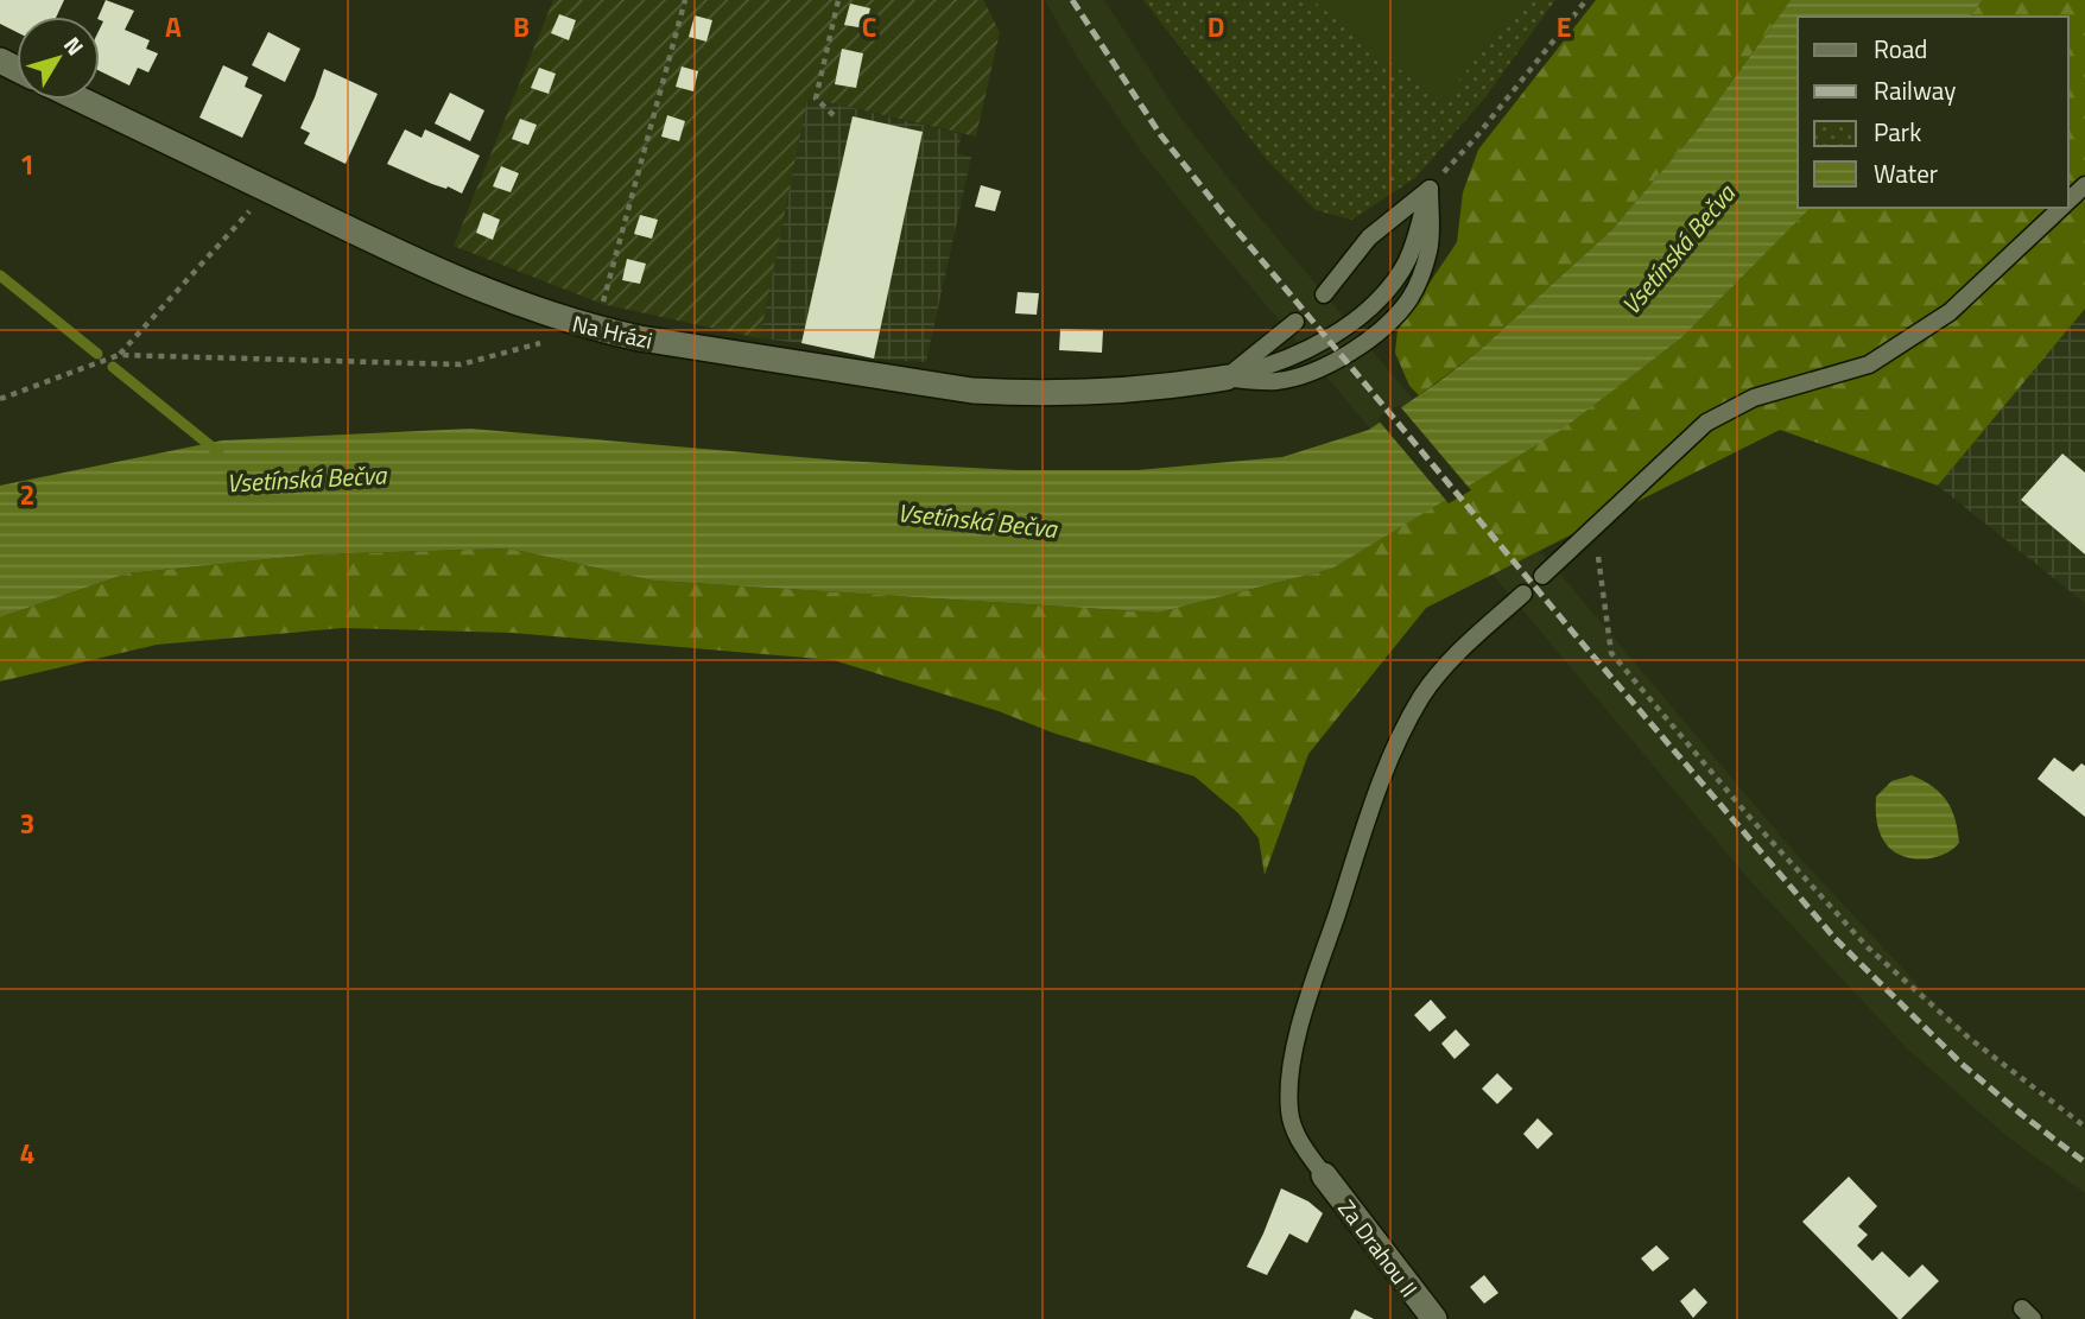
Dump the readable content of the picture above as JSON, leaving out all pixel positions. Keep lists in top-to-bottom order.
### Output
{
  "streets": {
    "street": ["Na Hrázi", "Za Drahou II"]
  },
  "water": ["Vsetínská Bečva"],
  "legend": [
    "Road",
    "Railway",
    "Park",
    "Water"
  ],
  "north": "top right",
  "grid": {
    "columns": [
      "A",
      "B",
      "C",
      "D",
      "E"
    ],
    "rows": [
      "1",
      "2",
      "3",
      "4"
    ]
  }
}
